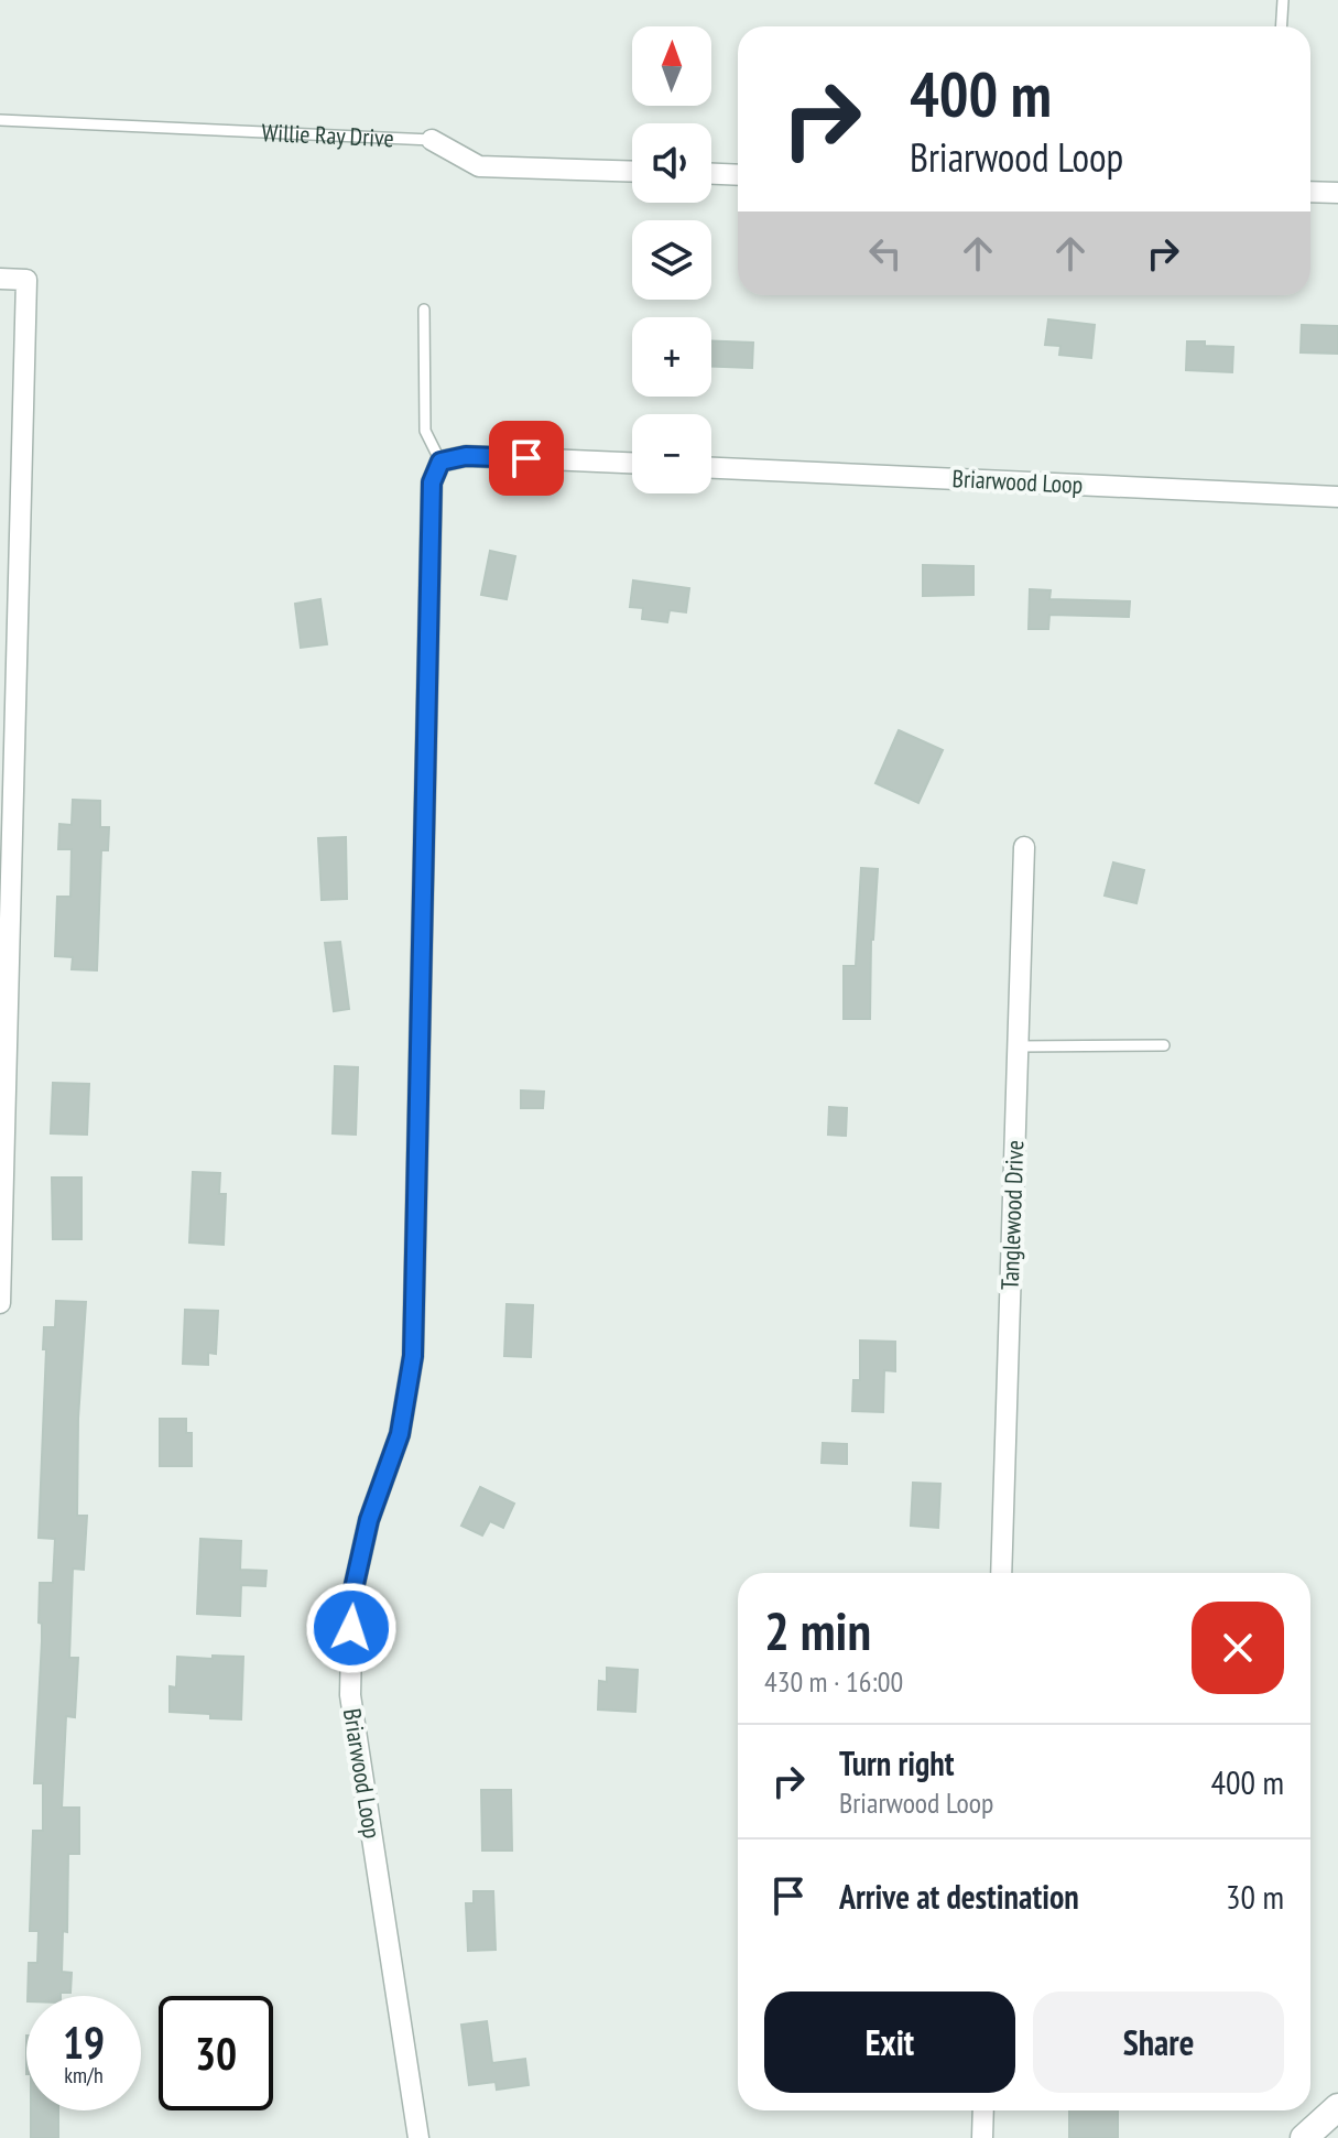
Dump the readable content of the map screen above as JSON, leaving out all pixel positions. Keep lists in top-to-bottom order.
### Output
{
  "streets": {
    "street": ["Willie Ray Drive", "Briarwood Loop", "Tanglewood Drive"]
  },
  "north": "top",
  "page": {
    "map_buttons": ["+", "−"],
    "turn": ["400 m", "Briarwood Loop"],
    "heading": ["2 min", "430 m · 16:00"],
    "list": [
      {
        "name": "Turn right",
        "note": "Briarwood Loop",
        "value": "400 m"
      },
      {
        "name": "Arrive at destination",
        "value": "30 m"
      }
    ],
    "buttons": ["Exit", "Share"],
    "speed": "19 km/h",
    "limit": "30"
  }
}
